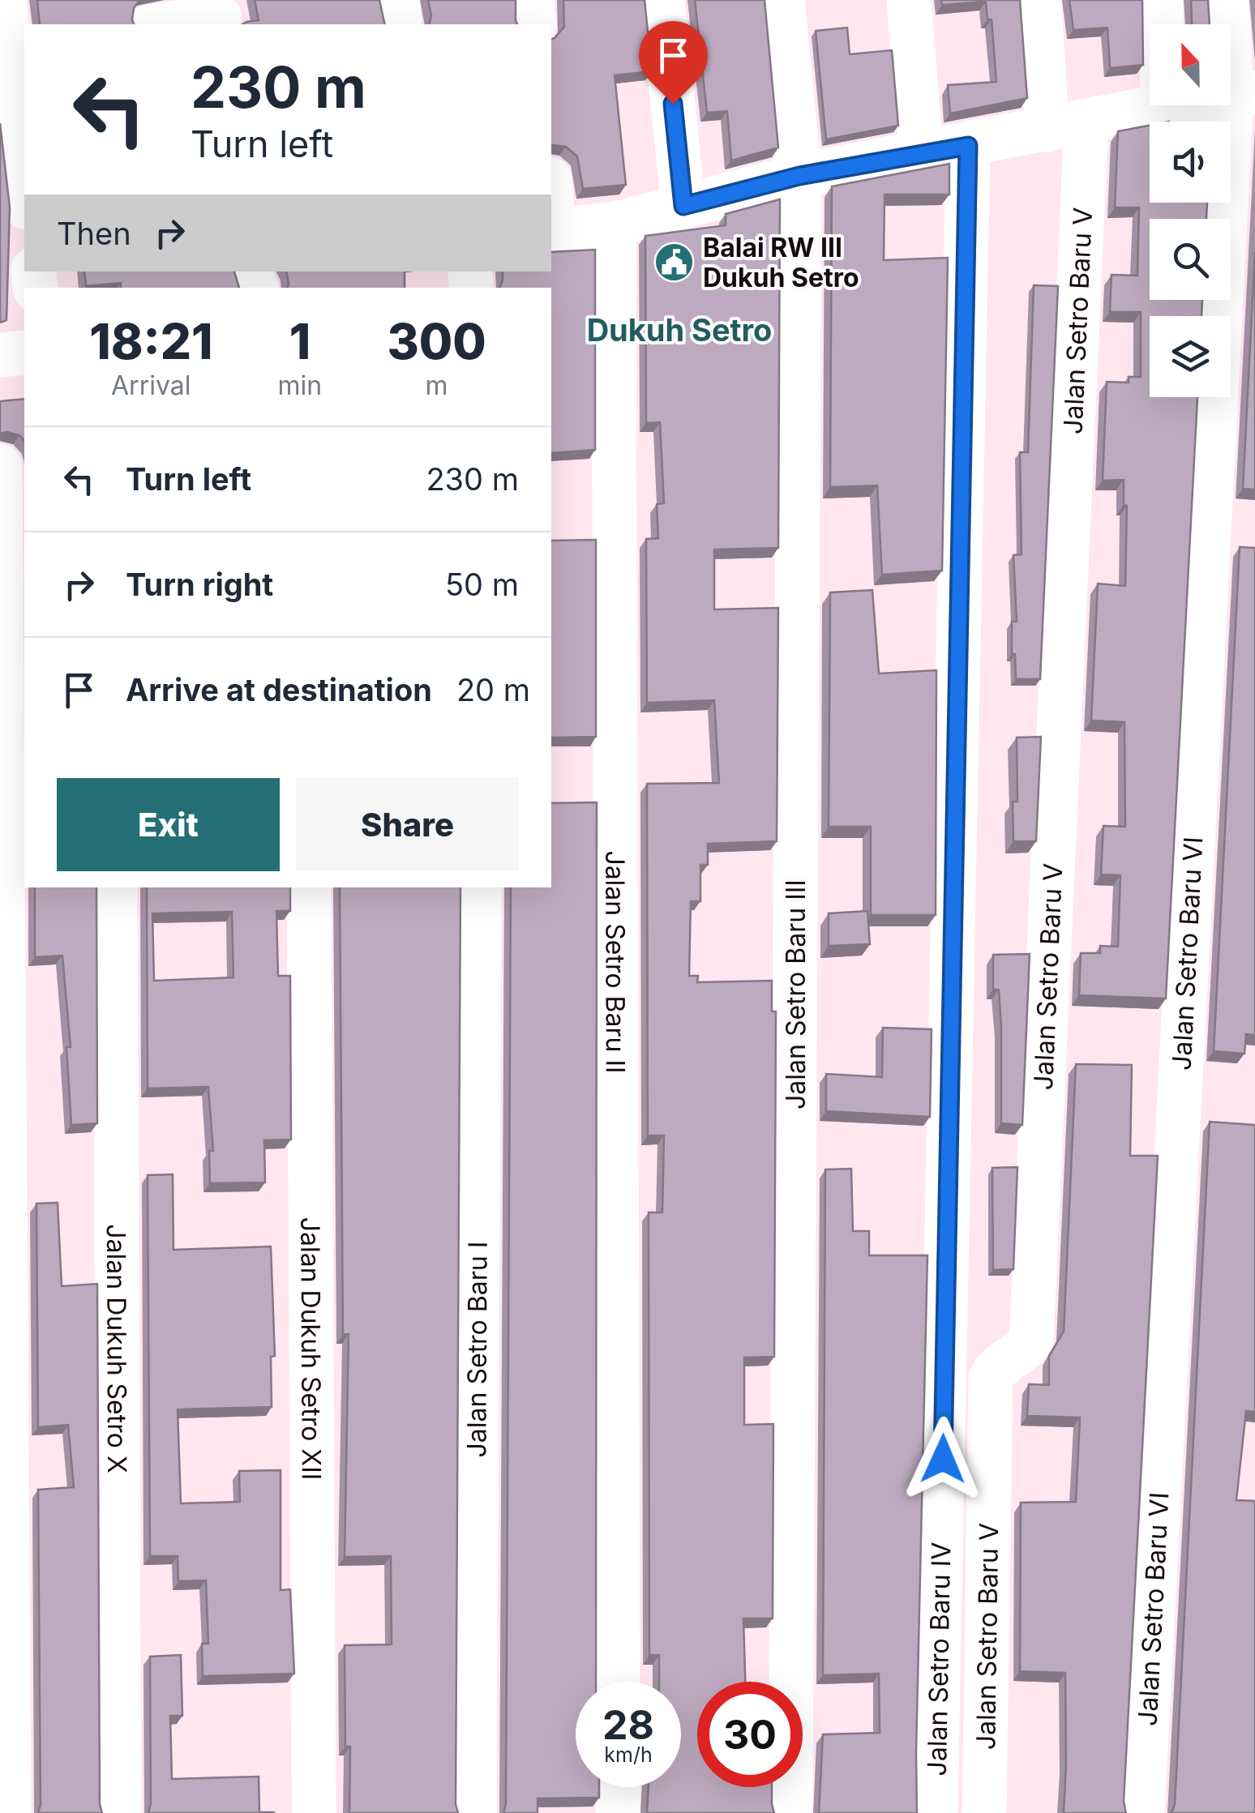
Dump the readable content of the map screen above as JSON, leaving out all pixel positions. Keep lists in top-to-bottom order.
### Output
{
  "streets": {
    "street": [
      "Jalan Setro Baru V",
      "Jalan Setro Baru VI",
      "Jalan Setro Baru II",
      "Jalan Setro Baru III",
      "Jalan Dukuh Setro X",
      "Jalan Dukuh Setro XII",
      "Jalan Setro Baru I",
      "Jalan Setro Baru IV"
    ]
  },
  "districts": ["Dukuh Setro"],
  "places": {
    "public building": ["Balai RW III Dukuh Setro"]
  },
  "north": "top",
  "page": {
    "turn": ["230 m", "Turn left"],
    "then": "Then",
    "eta": [
      "18:21",
      "Arrival",
      "1",
      "min",
      "300",
      "m"
    ],
    "list": [
      {
        "name": "Turn left",
        "value": "230 m"
      },
      {
        "name": "Turn right",
        "value": "50 m"
      },
      {
        "name": "Arrive at destination",
        "value": "20 m"
      }
    ],
    "buttons": ["Exit", "Share"],
    "speed": "28 km/h",
    "limit": "30"
  }
}
